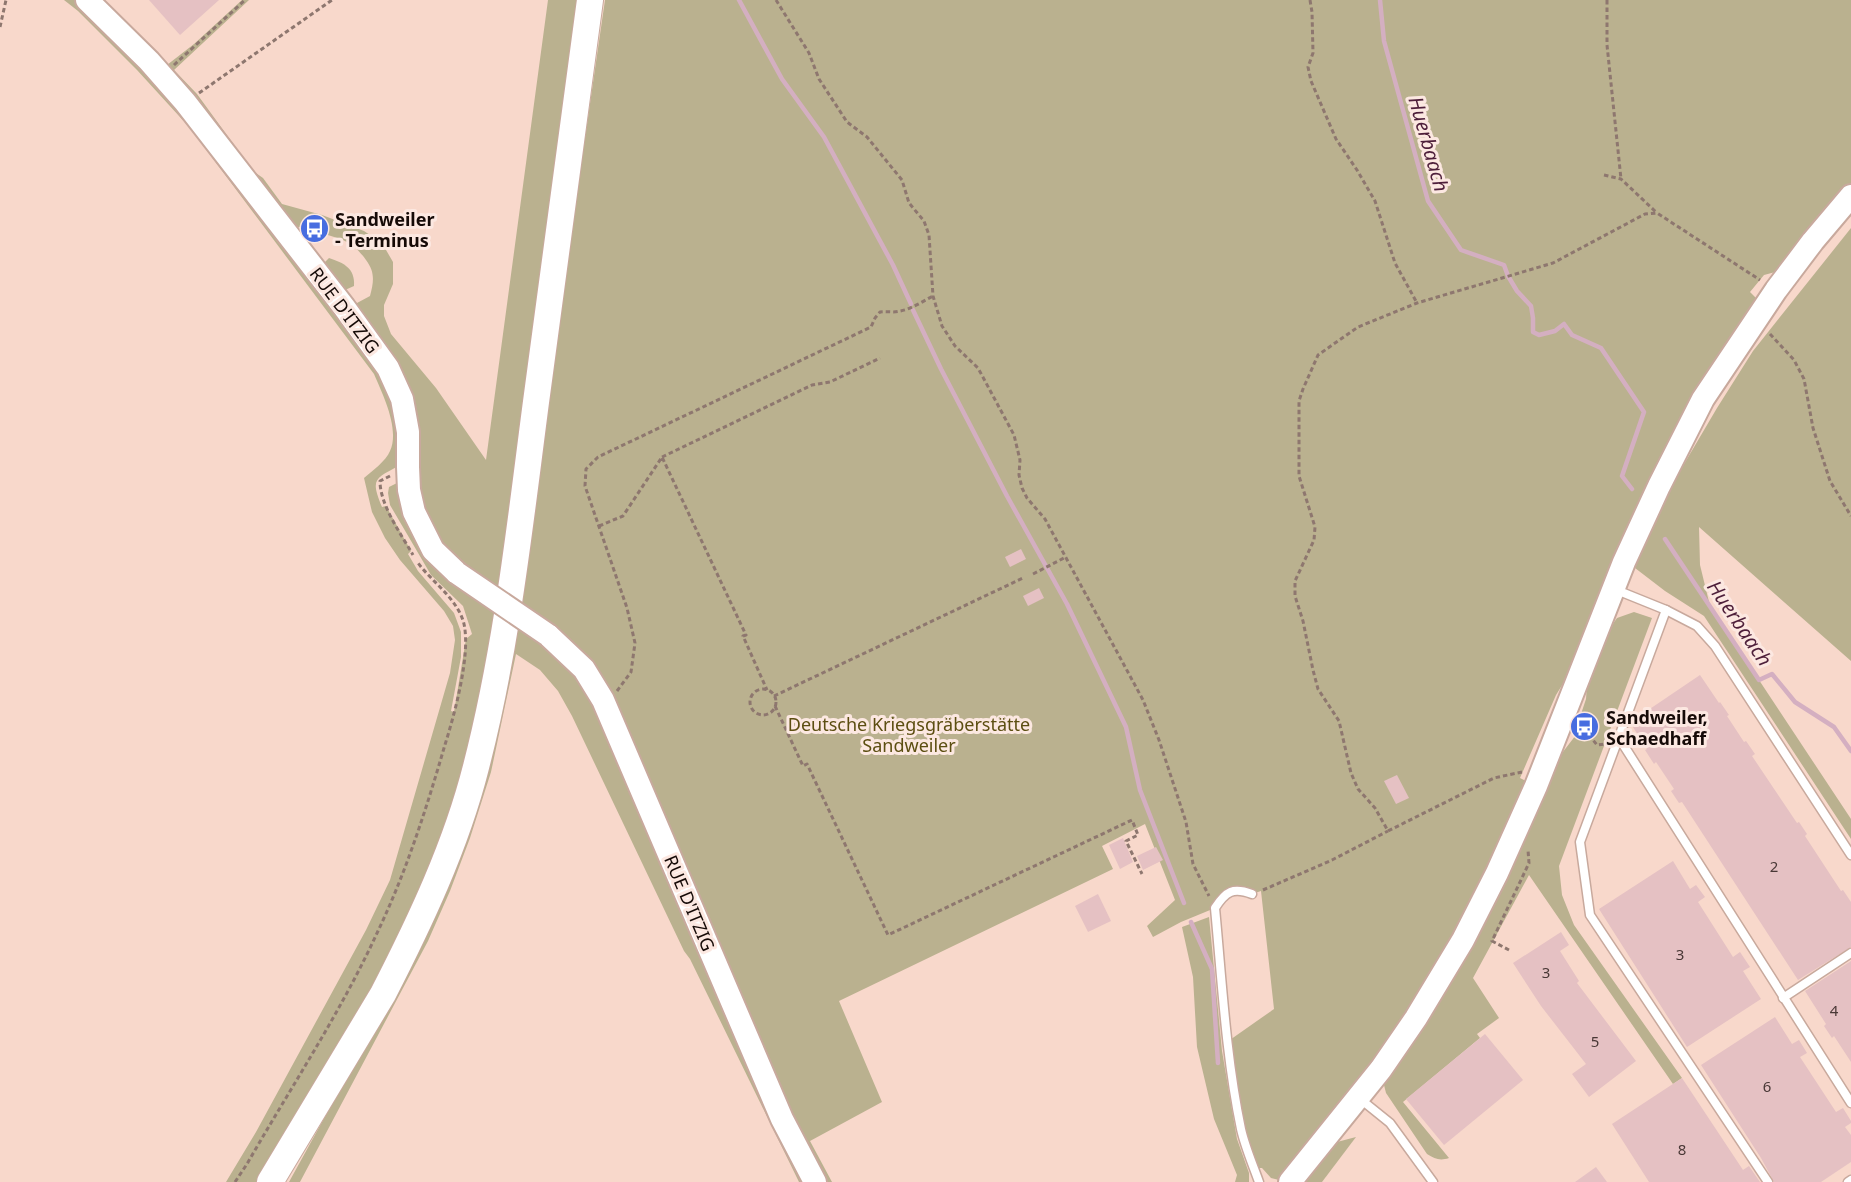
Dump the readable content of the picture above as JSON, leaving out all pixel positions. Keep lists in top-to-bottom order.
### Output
{
  "streets": {
    "street": ["RUE D'ITZIG"]
  },
  "water": ["Huerbaach"],
  "parks": ["Deutsche Kriegsgräberstätte Sandweiler"],
  "places": {
    "bus stop": ["Sandweiler - Terminus", "Sandweiler, Schaedhaff"]
  },
  "house_numbers": [
    "2",
    "3",
    "3",
    "4",
    "5",
    "6",
    "8"
  ]
}
